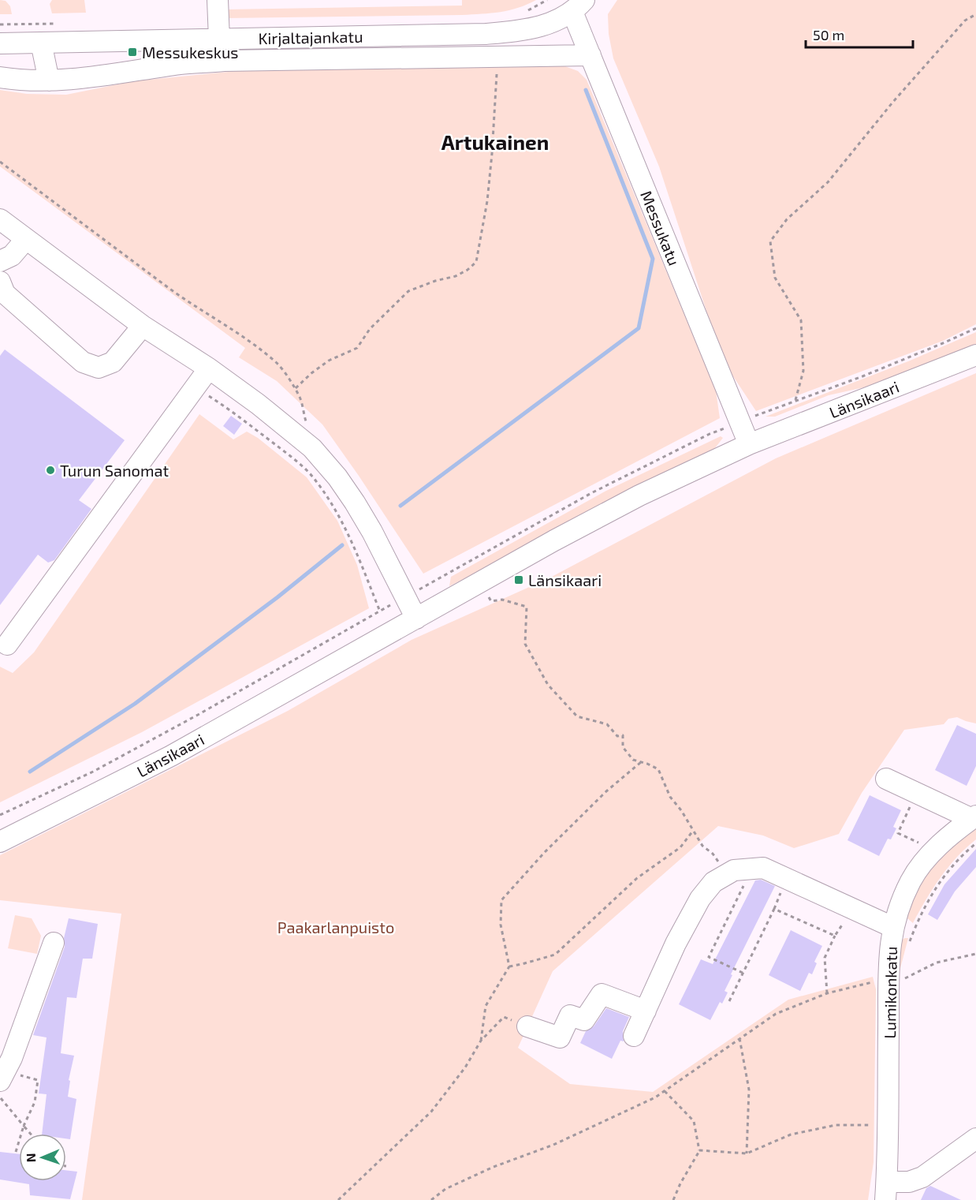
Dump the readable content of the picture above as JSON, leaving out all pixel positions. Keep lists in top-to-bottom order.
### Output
{
  "streets": {
    "street": [
      "Kirjaltajankatu",
      "Messukatu",
      "Länsikaari",
      "Lumikonkatu"
    ]
  },
  "crossings": [
    ["Kirjaltajankatu", "Messukatu"],
    ["Messukatu", "Länsikaari"]
  ],
  "districts": ["Artukainen"],
  "parks": ["Paakarlanpuisto"],
  "places": {
    "transit": ["Messukeskus", "Länsikaari"],
    "other": ["Turun Sanomat"]
  },
  "scale_bar": "50 m",
  "north": "left"
}
